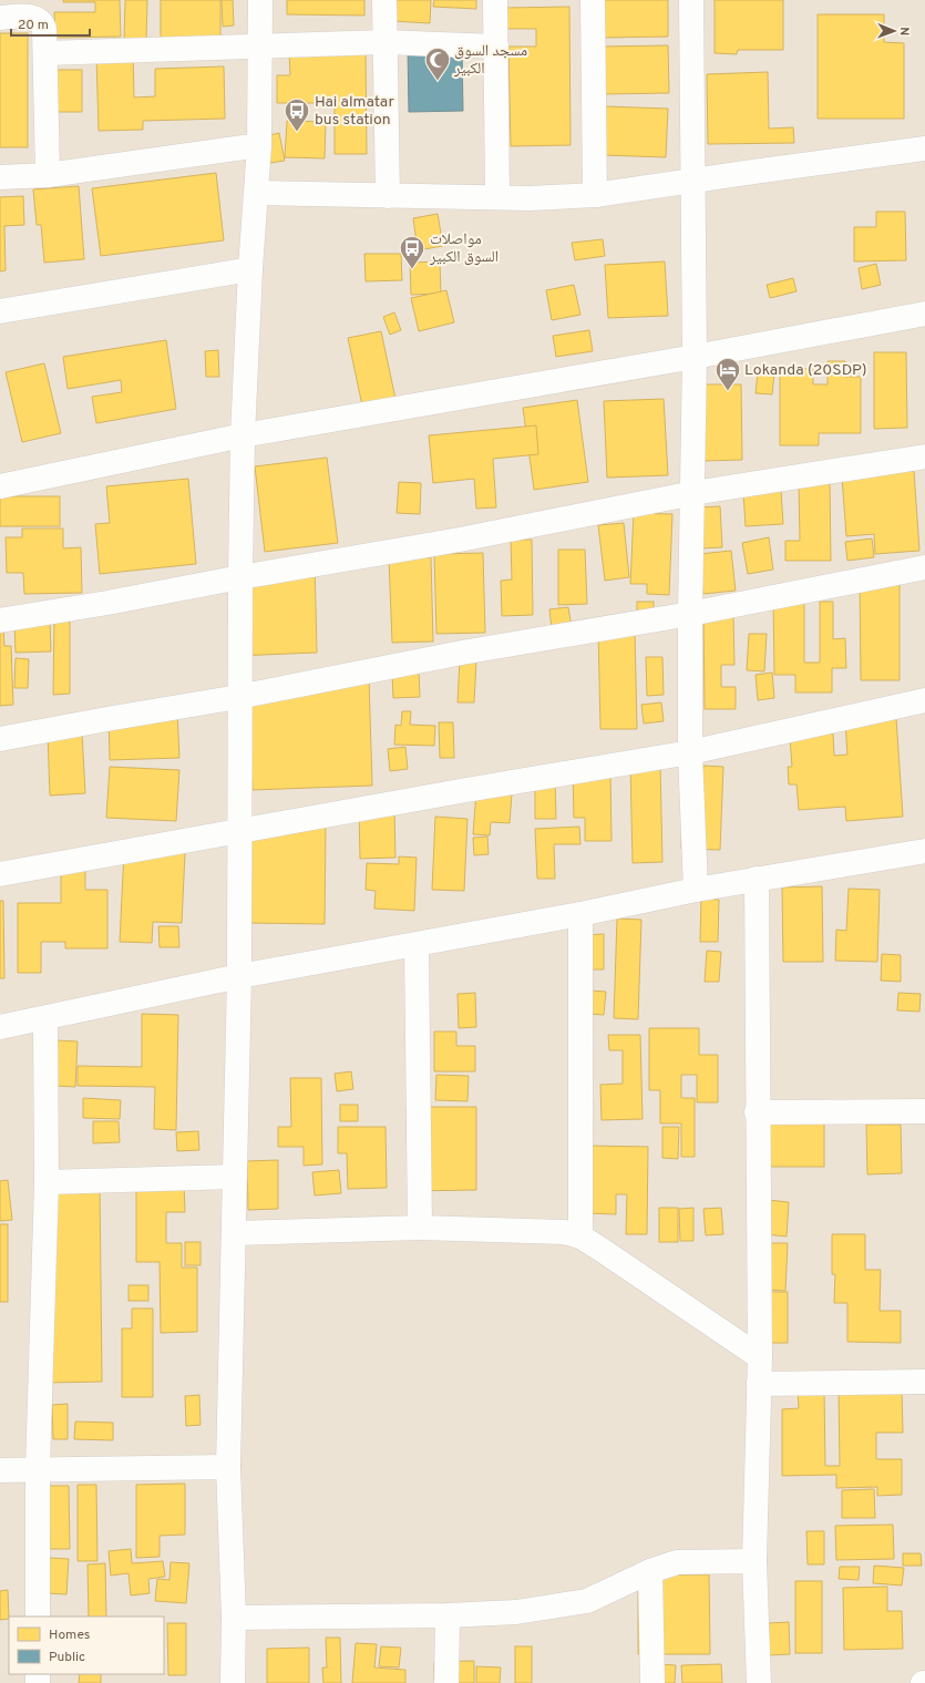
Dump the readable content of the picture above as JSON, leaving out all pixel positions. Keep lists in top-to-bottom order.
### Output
{
  "places": {
    "mosque": ["مسجد السوق الكبير"],
    "bus stop": ["Hai almatar bus station", "مواصلات السوق الكبير"],
    "hotel": ["Lokanda (20SDP)"]
  },
  "legend": ["Homes", "Public"],
  "scale_bar": "20 m",
  "north": "right"
}
